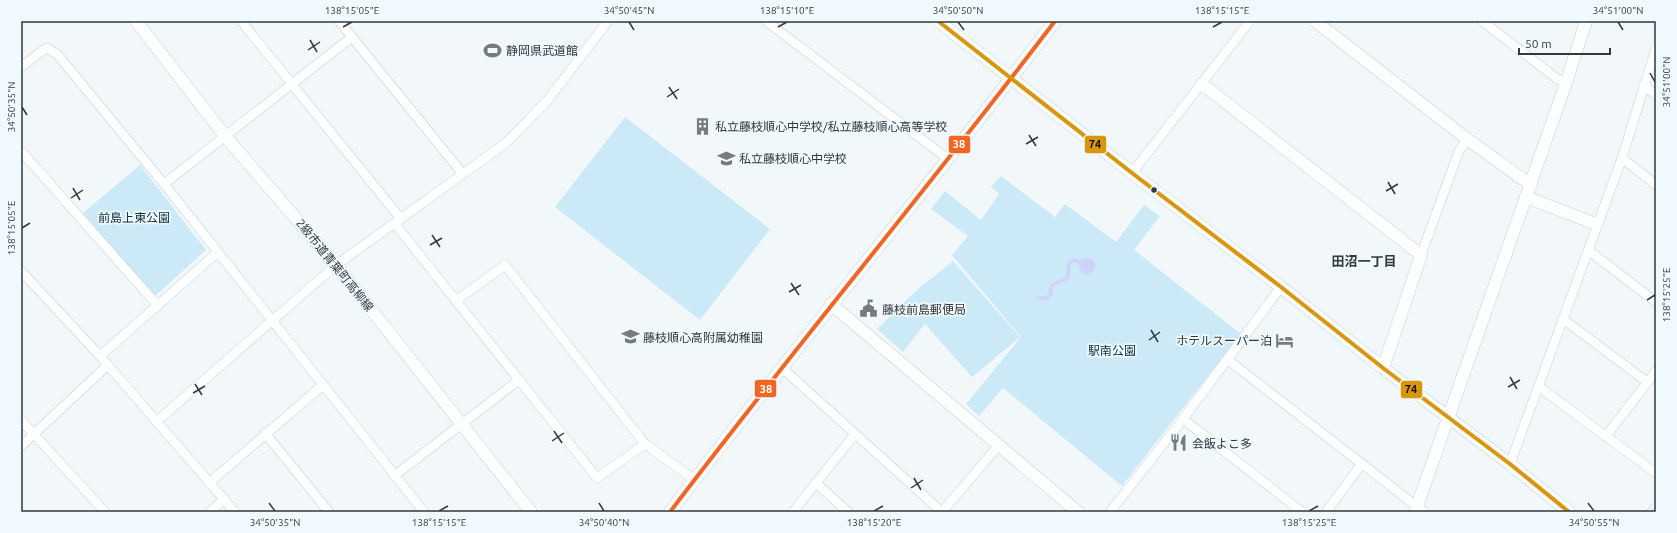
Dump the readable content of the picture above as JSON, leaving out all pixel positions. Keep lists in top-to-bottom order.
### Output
{
  "streets": {
    "street": ["2級市道青葉町高柳線"]
  },
  "districts": ["田沼一丁目"],
  "parks": ["前島上東公園", "駅南公園"],
  "places": {
    "sports": ["静岡県武道館"],
    "building": ["私立藤枝順心中学校/私立藤枝順心高等学校"],
    "school or university": ["私立藤枝順心中学校", "藤枝順心高附属幼稚園"],
    "public building": ["藤枝前島郵便局"],
    "hotel": ["ホテルスーパー泊"],
    "restaurant": ["会飯よこ多"]
  },
  "lines": ["transit line 38", "transit line 74"],
  "scale_bar": "50 m",
  "coordinates": [
    "138°15'05\"E",
    "34°50'45\"N",
    "138°15'10\"E",
    "34°50'50\"N",
    "138°15'15\"E",
    "34°51'00\"N",
    "34°50'35\"N",
    "138°15'25\"E",
    "34°50'40\"N",
    "138°15'20\"E",
    "34°50'55\"N"
  ]
}
